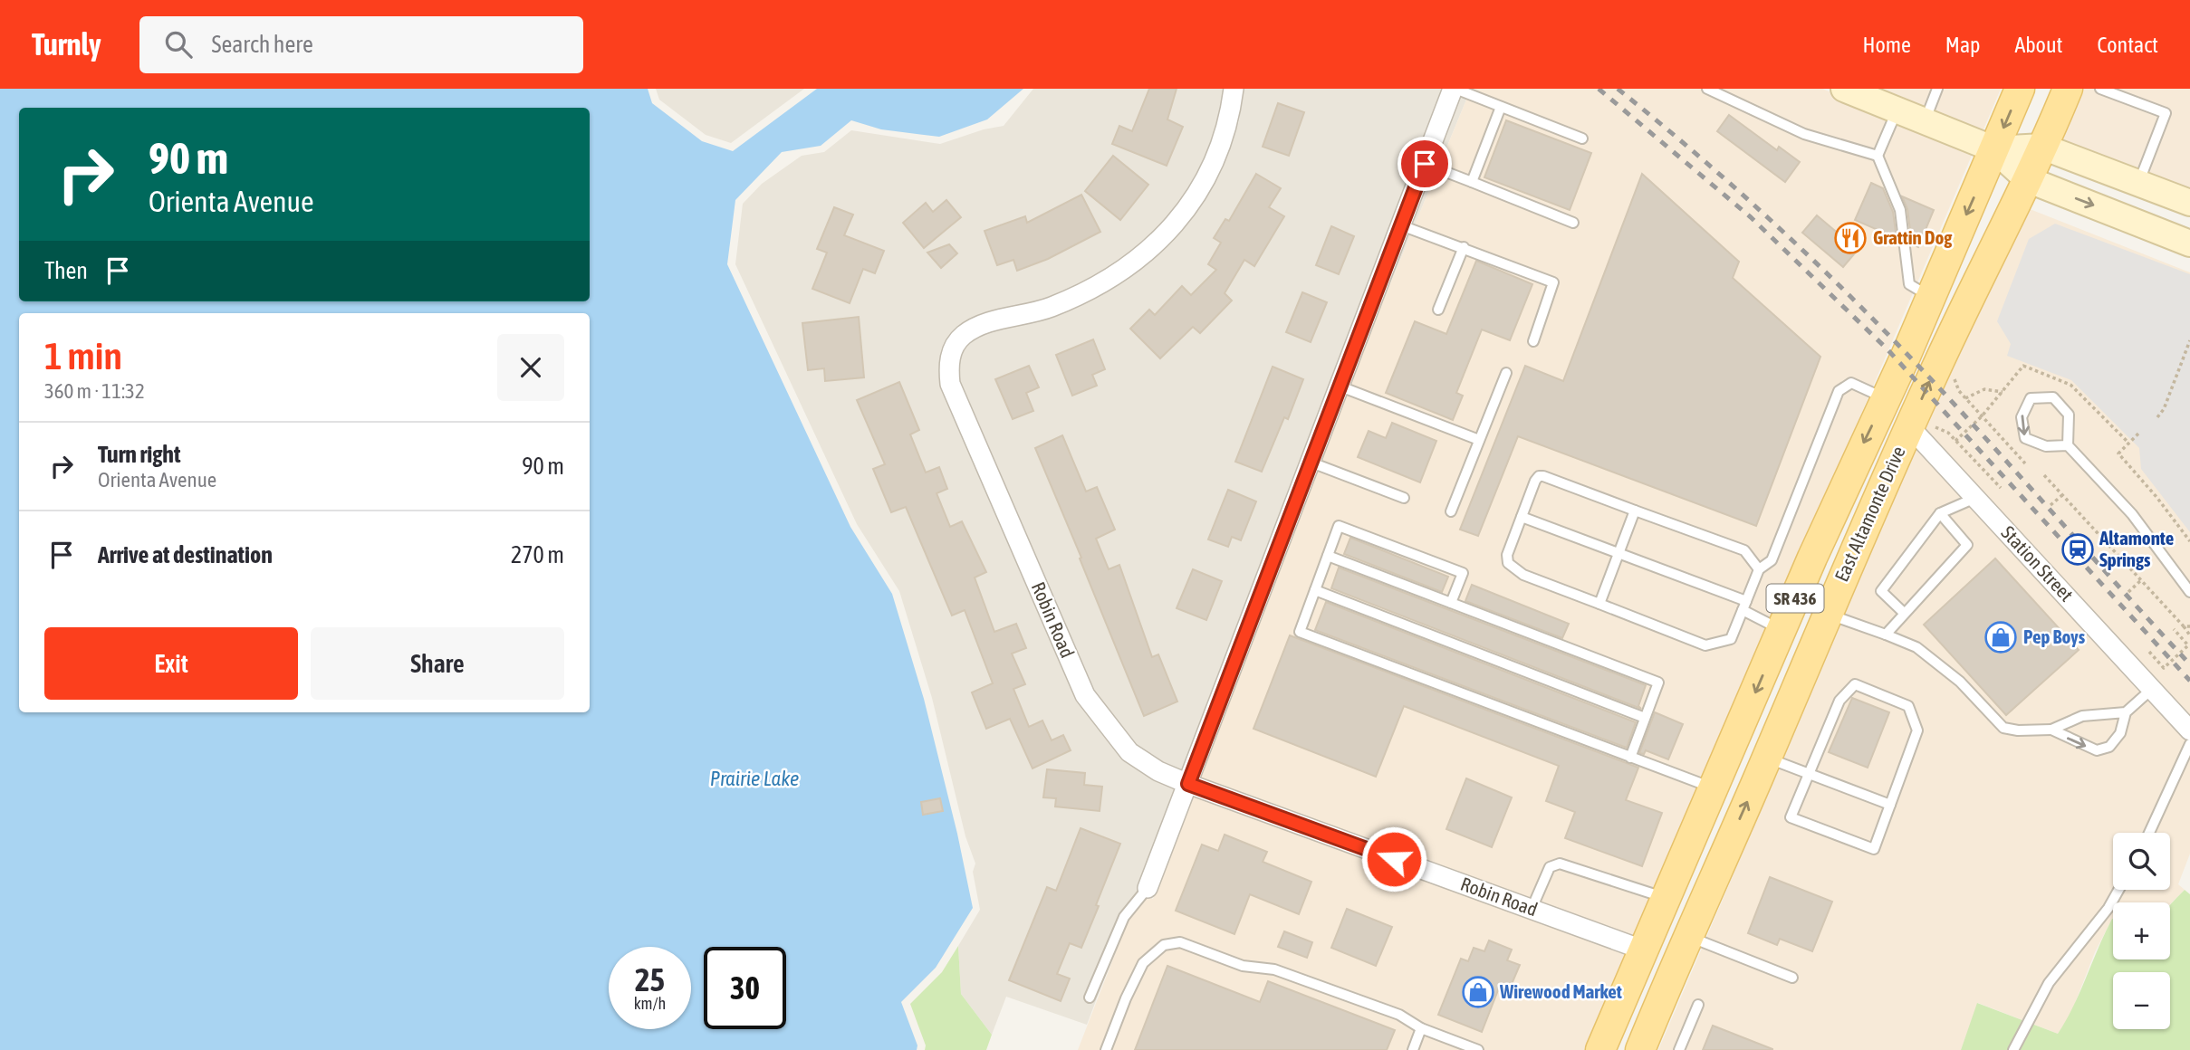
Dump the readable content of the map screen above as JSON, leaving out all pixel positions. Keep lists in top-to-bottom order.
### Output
{
  "streets": {
    "main road": ["East Altamonte Drive", "SR 436"],
    "street": ["Station Street", "Robin Road"]
  },
  "crossings": [
    ["East Altamonte Drive", "Station Street"],
    ["East Altamonte Drive", "Robin Road"]
  ],
  "water": ["Prairie Lake"],
  "places": {
    "restaurant": ["Grattin Dog"],
    "station": ["Altamonte Springs"],
    "shop": ["Pep Boys", "Wirewood Market"]
  },
  "page": {
    "header": "Turnly",
    "search": "Search here",
    "nav": [
      "Home",
      "Map",
      "About",
      "Contact"
    ],
    "turn": ["90 m", "Orienta Avenue"],
    "then": "Then",
    "heading": ["1 min", "360 m · 11:32"],
    "list": [
      {
        "name": "Turn right",
        "note": "Orienta Avenue",
        "value": "90 m"
      },
      {
        "name": "Arrive at destination",
        "value": "270 m"
      }
    ],
    "buttons": ["Exit", "Share"],
    "map_buttons": ["+", "−"],
    "speed": "25 km/h",
    "limit": "30"
  }
}
